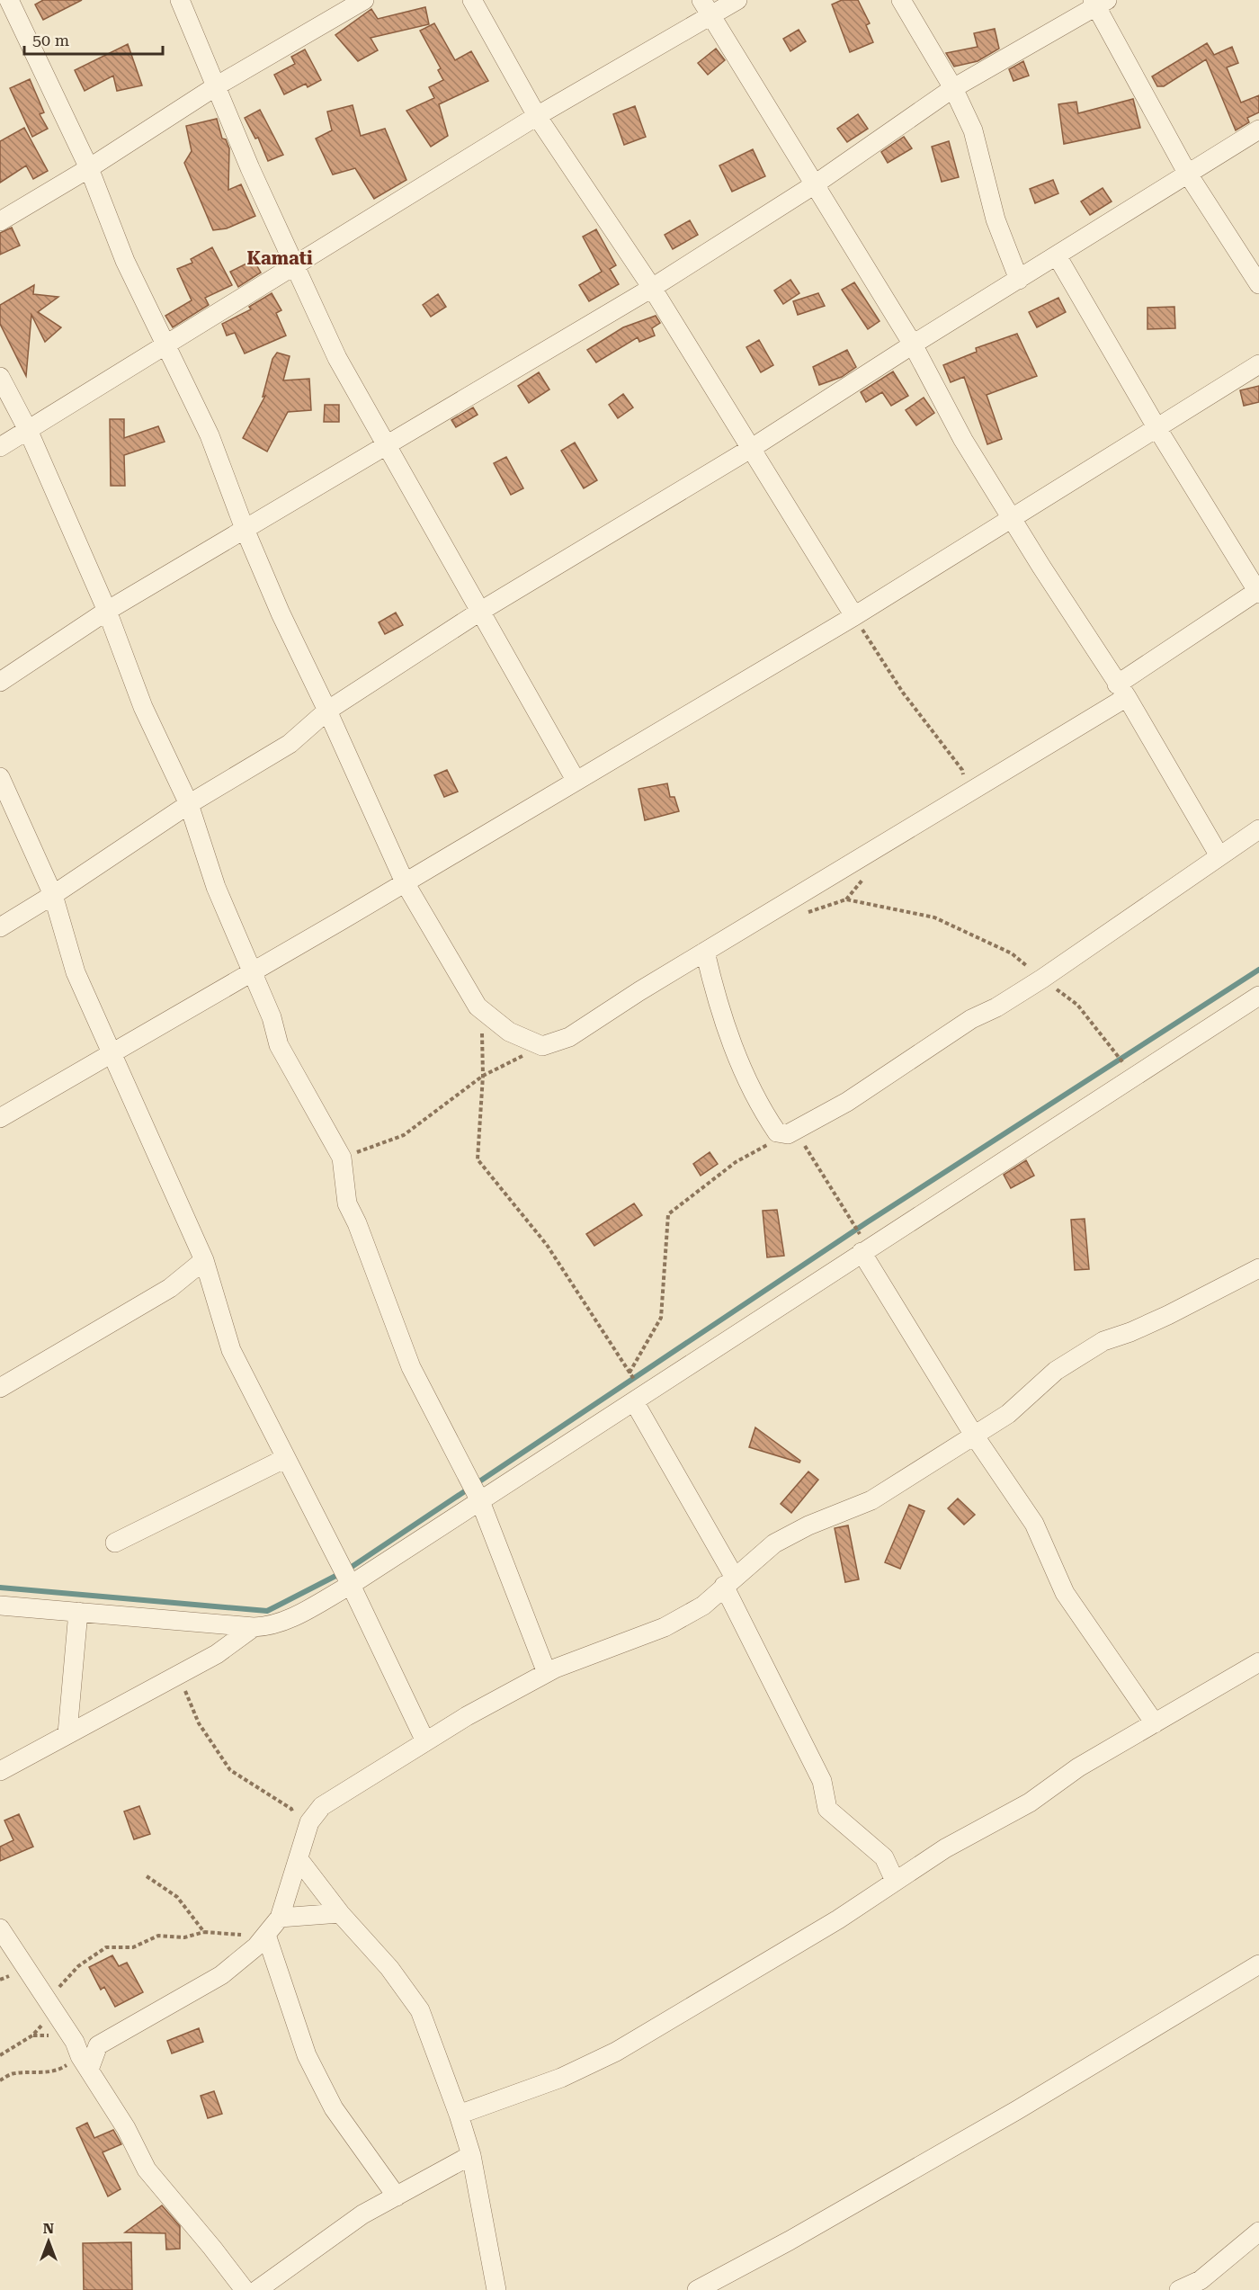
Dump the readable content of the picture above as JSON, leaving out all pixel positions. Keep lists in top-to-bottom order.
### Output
{
  "districts": ["Kamati"],
  "scale_bar": "50 m",
  "north": "top"
}
